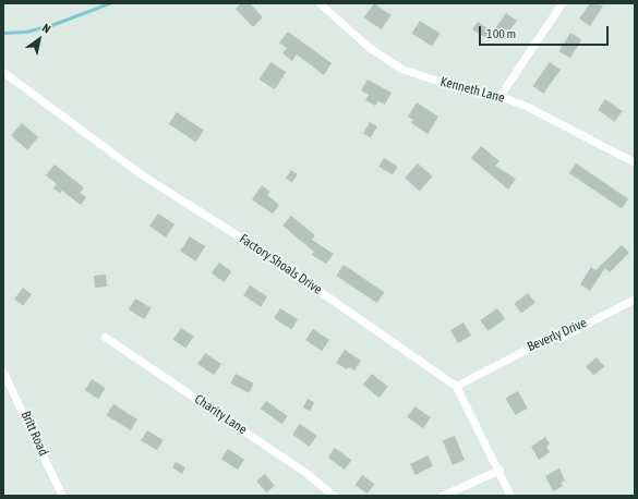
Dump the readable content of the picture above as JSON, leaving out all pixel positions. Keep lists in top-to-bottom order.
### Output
{
  "streets": {
    "street": [
      "Kenneth Lane",
      "Factory Shoals Drive",
      "Beverly Drive",
      "Charity Lane",
      "Britt Road"
    ]
  },
  "crossings": [
    ["Factory Shoals Drive", "Beverly Drive"]
  ],
  "scale_bar": "100 m",
  "north": "top right"
}
